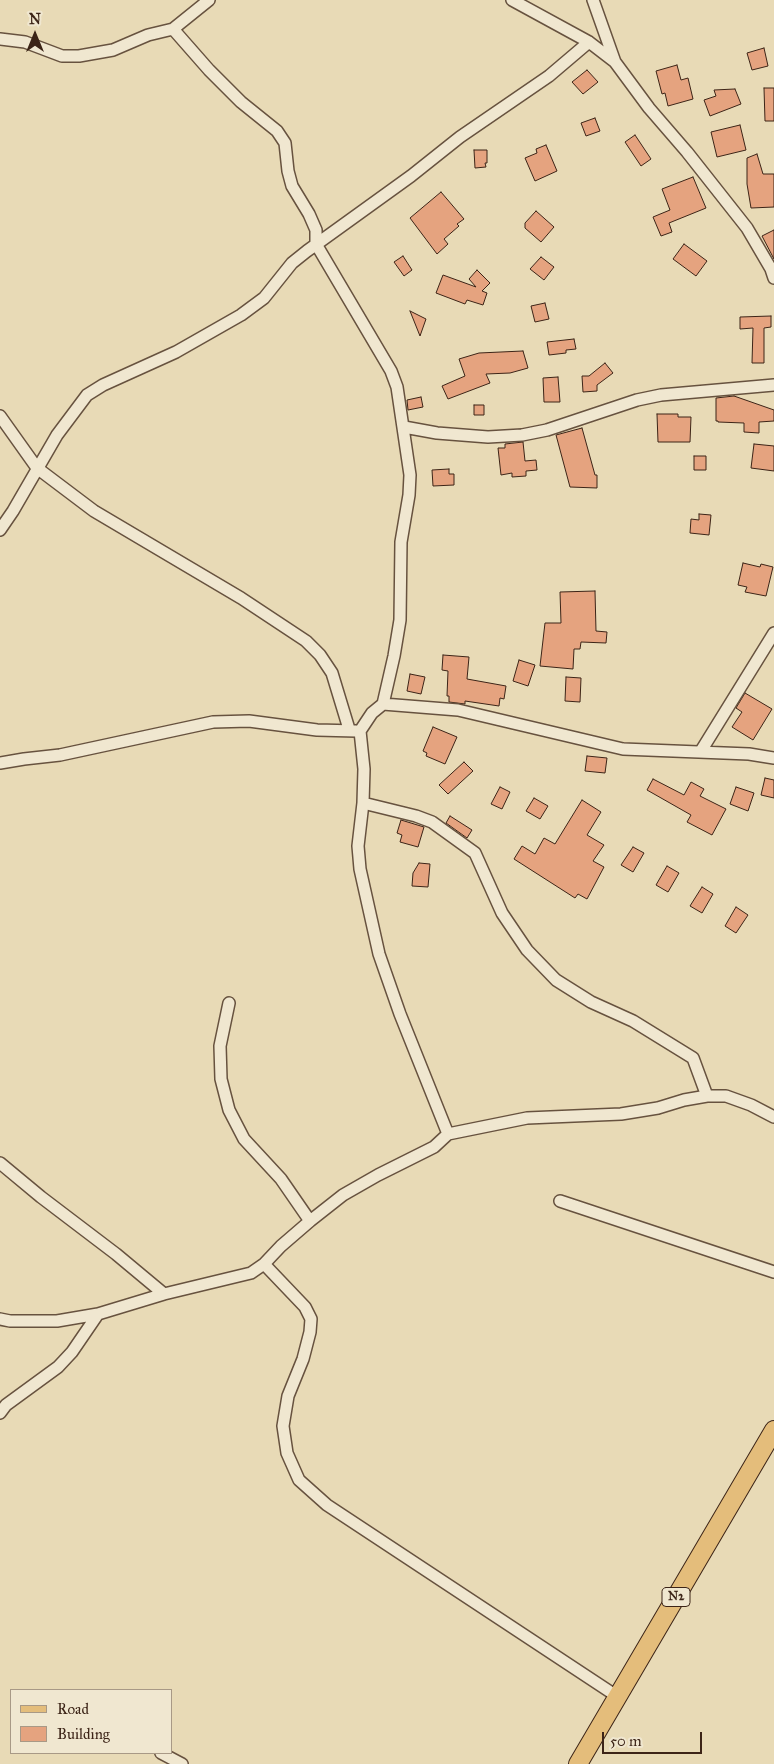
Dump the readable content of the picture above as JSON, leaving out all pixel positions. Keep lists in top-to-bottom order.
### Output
{
  "streets": {
    "main road": ["N2"]
  },
  "legend": ["Road", "Building"],
  "scale_bar": "50 m",
  "north": "top"
}
